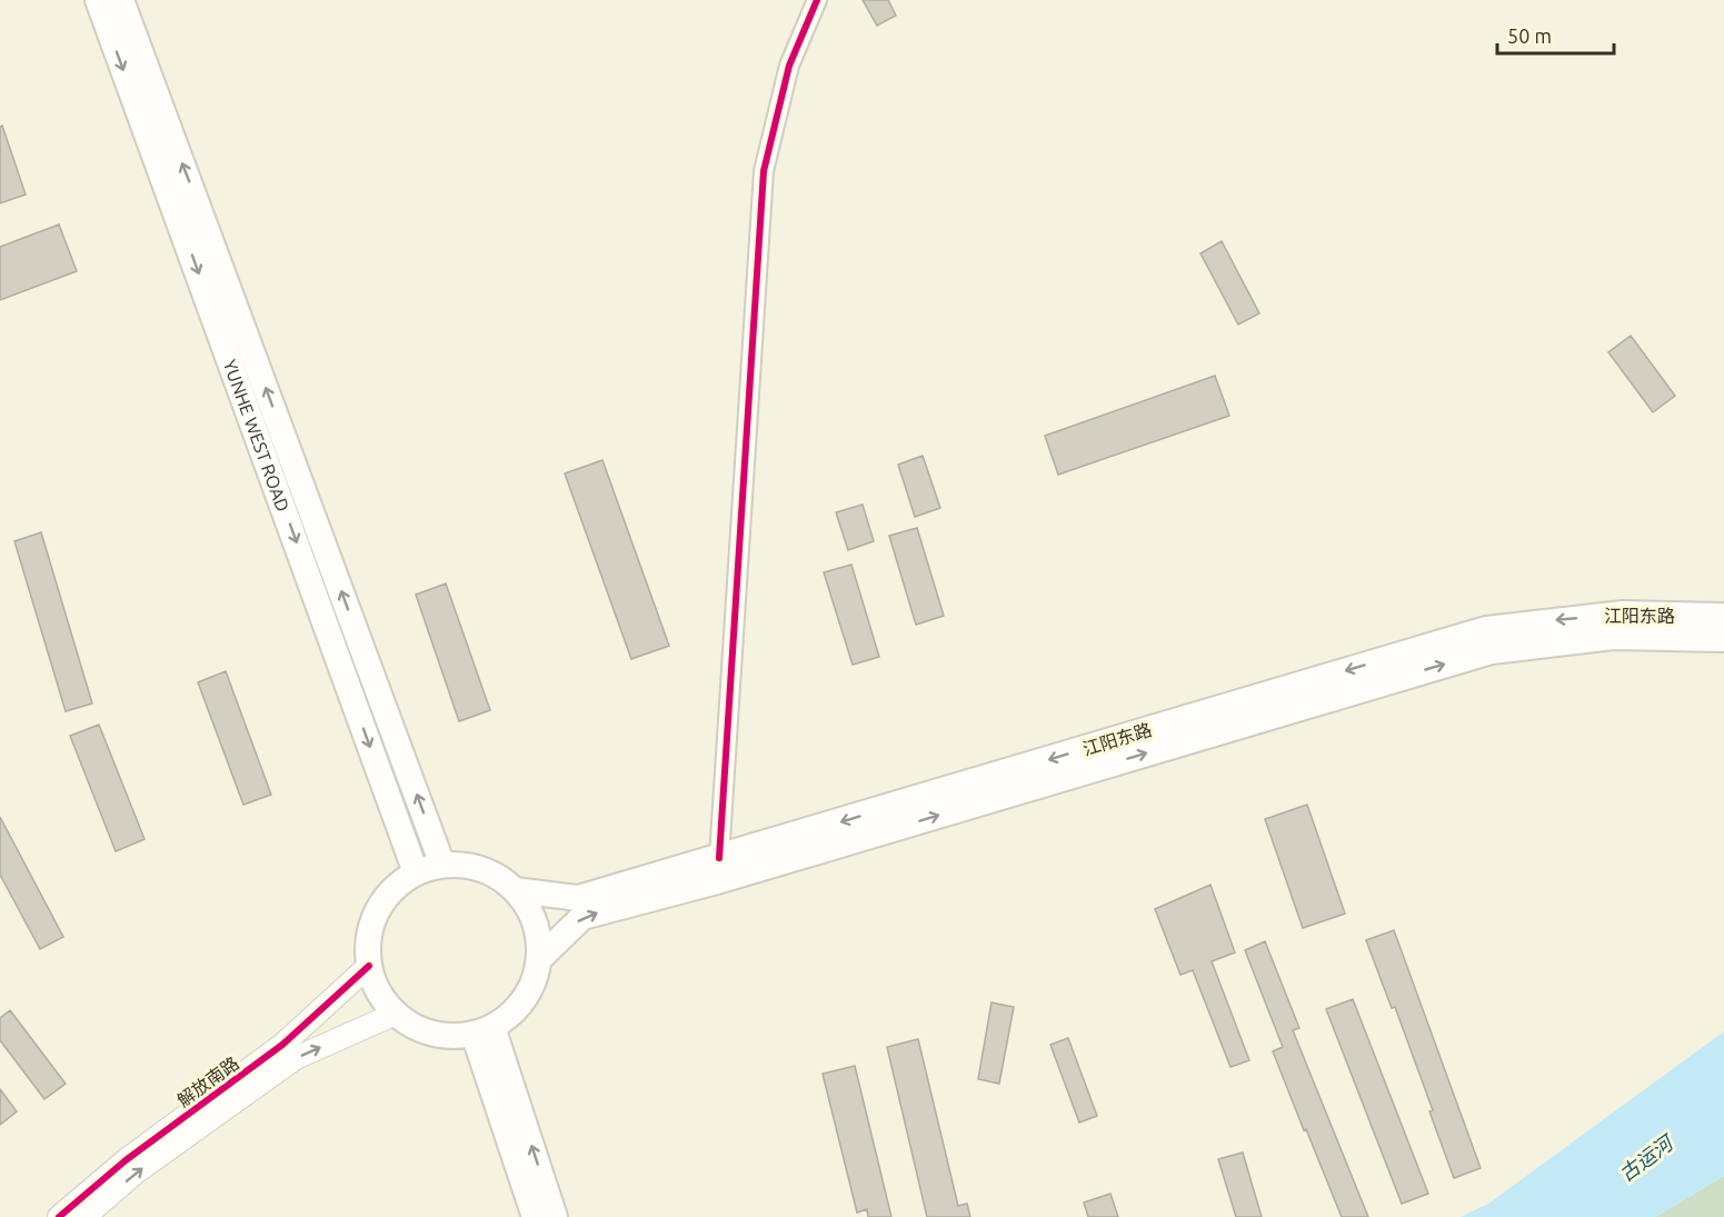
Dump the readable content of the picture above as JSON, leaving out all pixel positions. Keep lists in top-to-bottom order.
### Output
{
  "streets": {
    "main road": ["YUNHE WEST ROAD", "江阳东路"],
    "street": ["解放南路"]
  },
  "crossings": [
    ["YUNHE WEST ROAD", "江阳东路"],
    ["YUNHE WEST ROAD", "解放南路"],
    ["江阳东路", "解放南路"]
  ],
  "water": ["古运河"],
  "scale_bar": "50 m"
}
